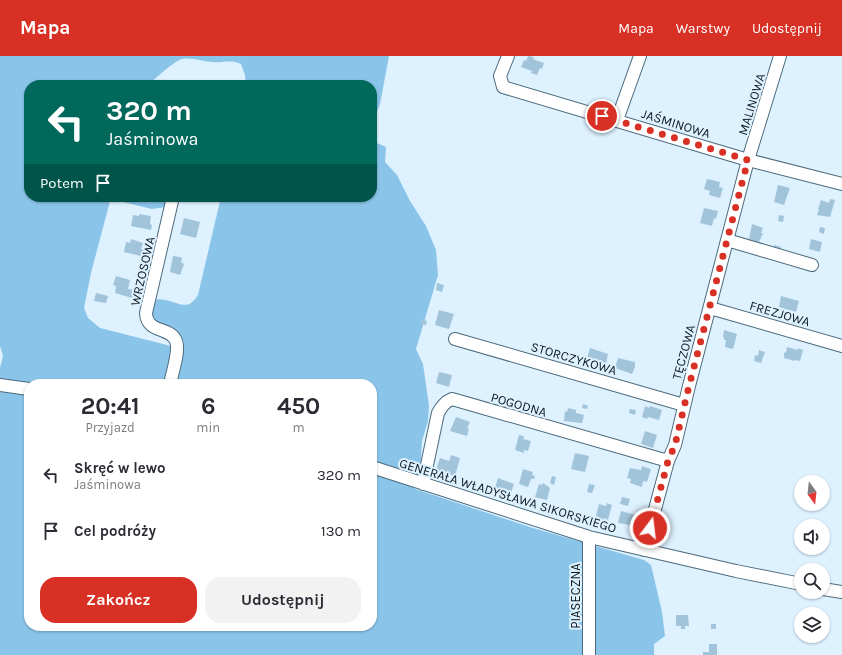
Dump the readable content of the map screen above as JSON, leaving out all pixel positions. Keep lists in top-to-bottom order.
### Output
{
  "streets": {
    "street": [
      "MALINOWA",
      "JAŚMINOWA",
      "WRZOSOWA",
      "FREZJOWA",
      "TĘCZOWA",
      "STORCZYKOWA",
      "POGODNA",
      "GENERAŁA WŁADYSŁAWA SIKORSKIEGO",
      "PIASECZNA"
    ]
  },
  "crossings": [
    ["MALINOWA", "JAŚMINOWA"],
    ["MALINOWA", "TĘCZOWA"],
    ["JAŚMINOWA", "TĘCZOWA"],
    ["FREZJOWA", "TĘCZOWA"],
    ["TĘCZOWA", "STORCZYKOWA"],
    ["TĘCZOWA", "POGODNA"],
    ["TĘCZOWA", "GENERAŁA WŁADYSŁAWA SIKORSKIEGO"],
    ["POGODNA", "GENERAŁA WŁADYSŁAWA SIKORSKIEGO"],
    ["GENERAŁA WŁADYSŁAWA SIKORSKIEGO", "PIASECZNA"]
  ],
  "north": "bottom",
  "page": {
    "header": "Mapa",
    "nav": ["Mapa", "Warstwy", "Udostępnij"],
    "turn": ["320 m", "Jaśminowa"],
    "then": "Potem",
    "eta": [
      "20:41",
      "Przyjazd",
      "6",
      "min",
      "450",
      "m"
    ],
    "list": [
      {
        "name": "Skręć w lewo",
        "note": "Jaśminowa",
        "value": "320 m"
      },
      {
        "name": "Cel podróży",
        "value": "130 m"
      }
    ],
    "buttons": ["Zakończ", "Udostępnij"]
  }
}
